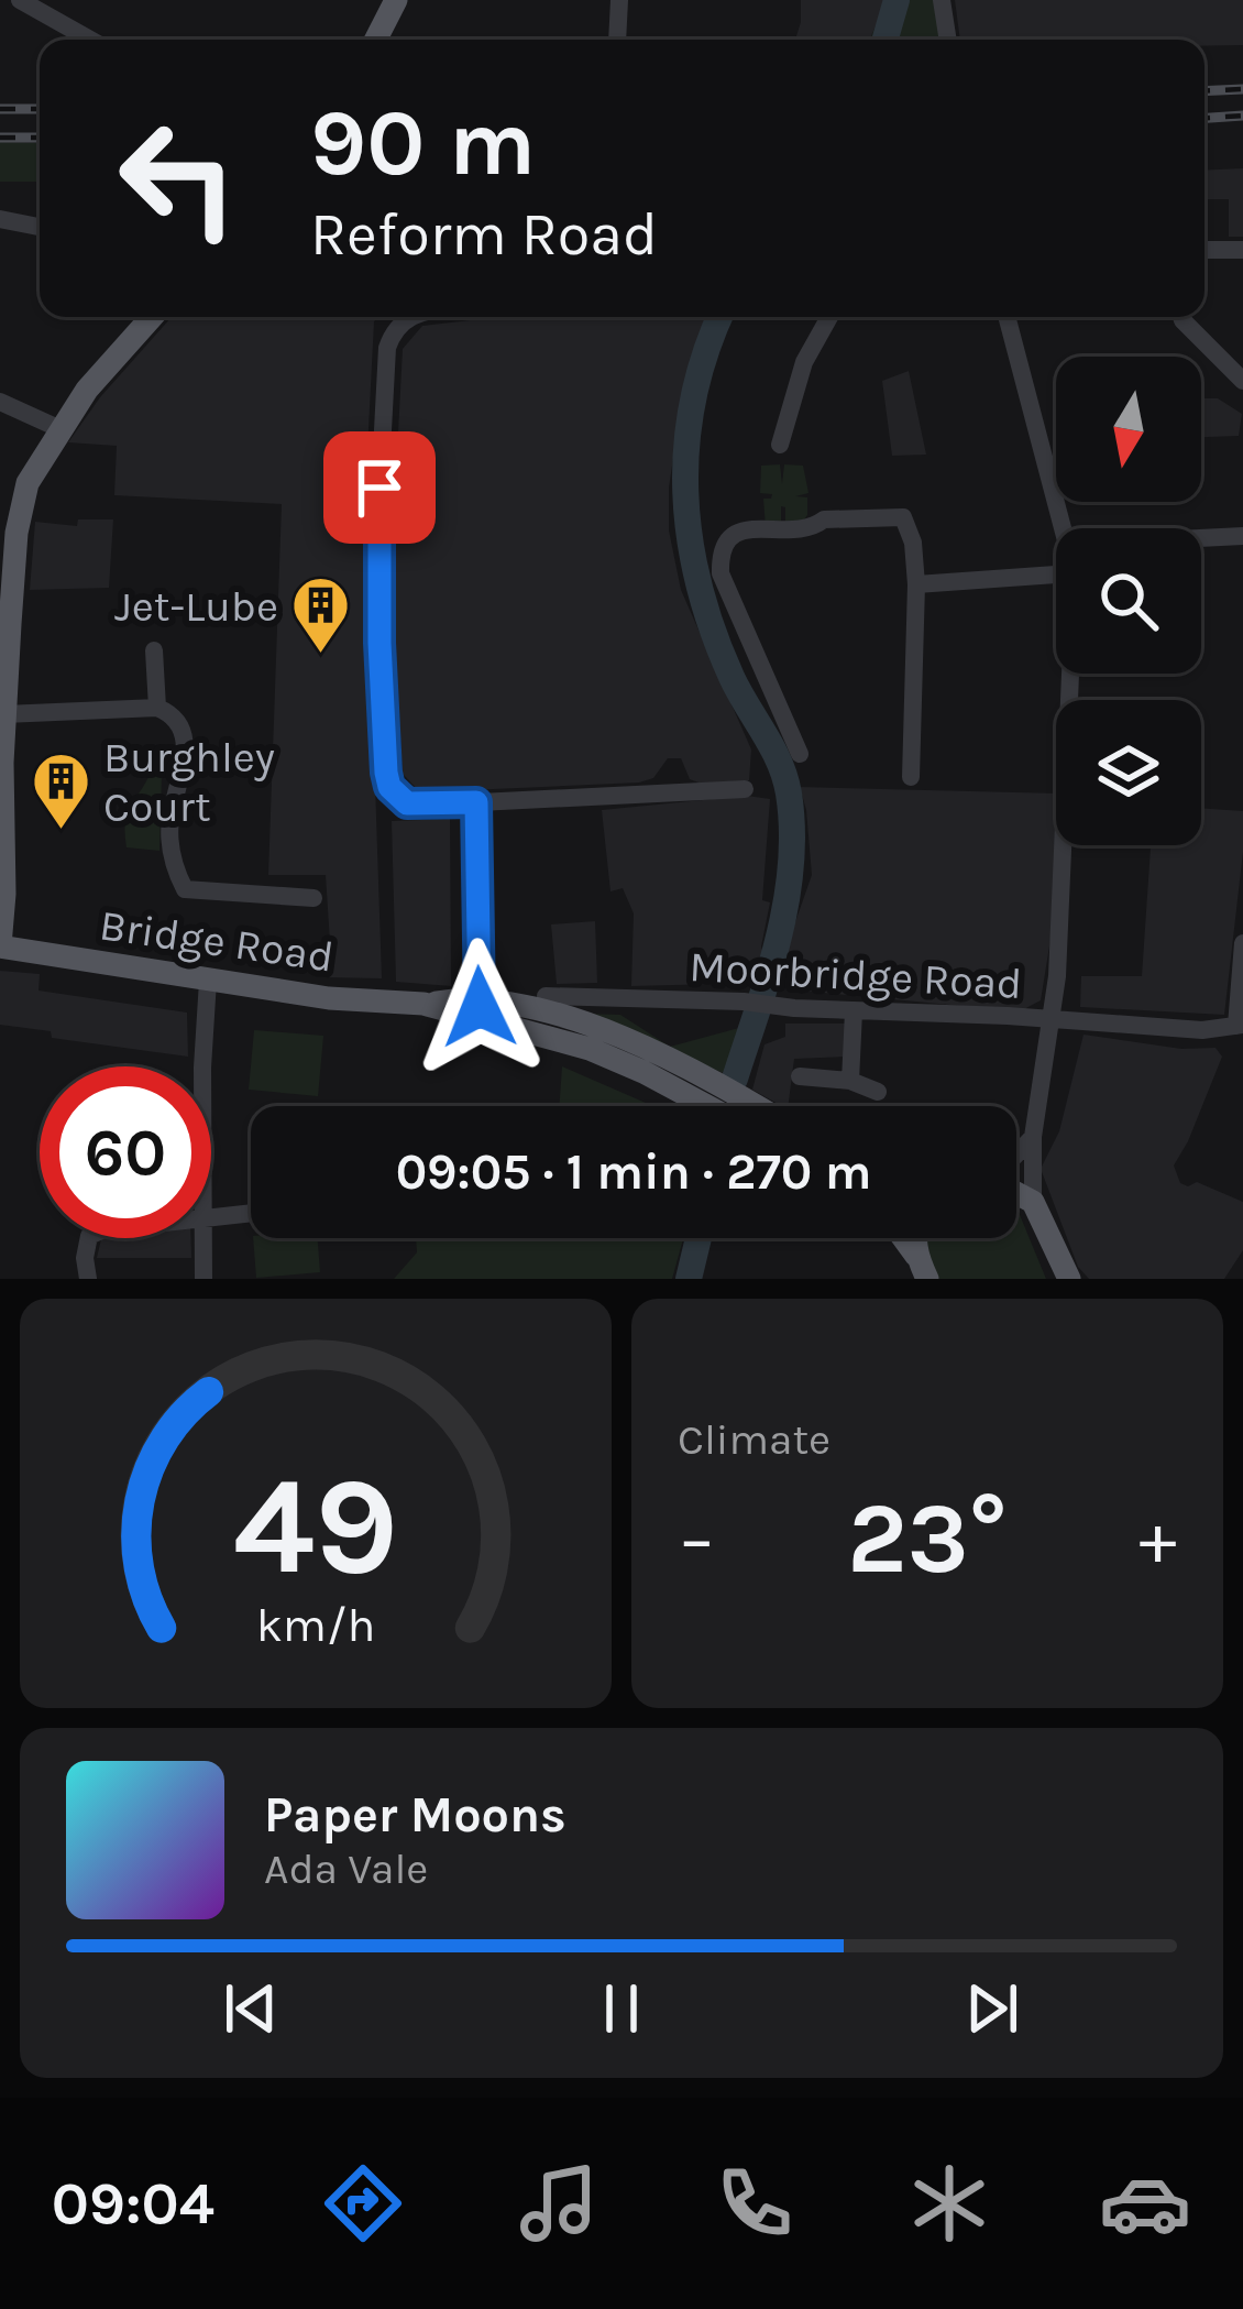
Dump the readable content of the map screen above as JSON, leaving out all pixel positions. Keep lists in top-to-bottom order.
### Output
{
  "streets": {
    "main road": ["Bridge Road"],
    "street": ["Moorbridge Road"]
  },
  "places": {
    "building": ["Jet-Lube", "Burghley Court"]
  },
  "north": "bottom",
  "page": {
    "turn": ["90 m", "Reform Road"],
    "limit": "60",
    "trip": "09:05 · 1 min · 270 m",
    "tile": "Climate",
    "heat": ["−", "23°", "+"],
    "song": ["Paper Moons", "Ada Vale"],
    "tabs": "09:04",
    "gauge": ["49", "km/h"]
  }
}
